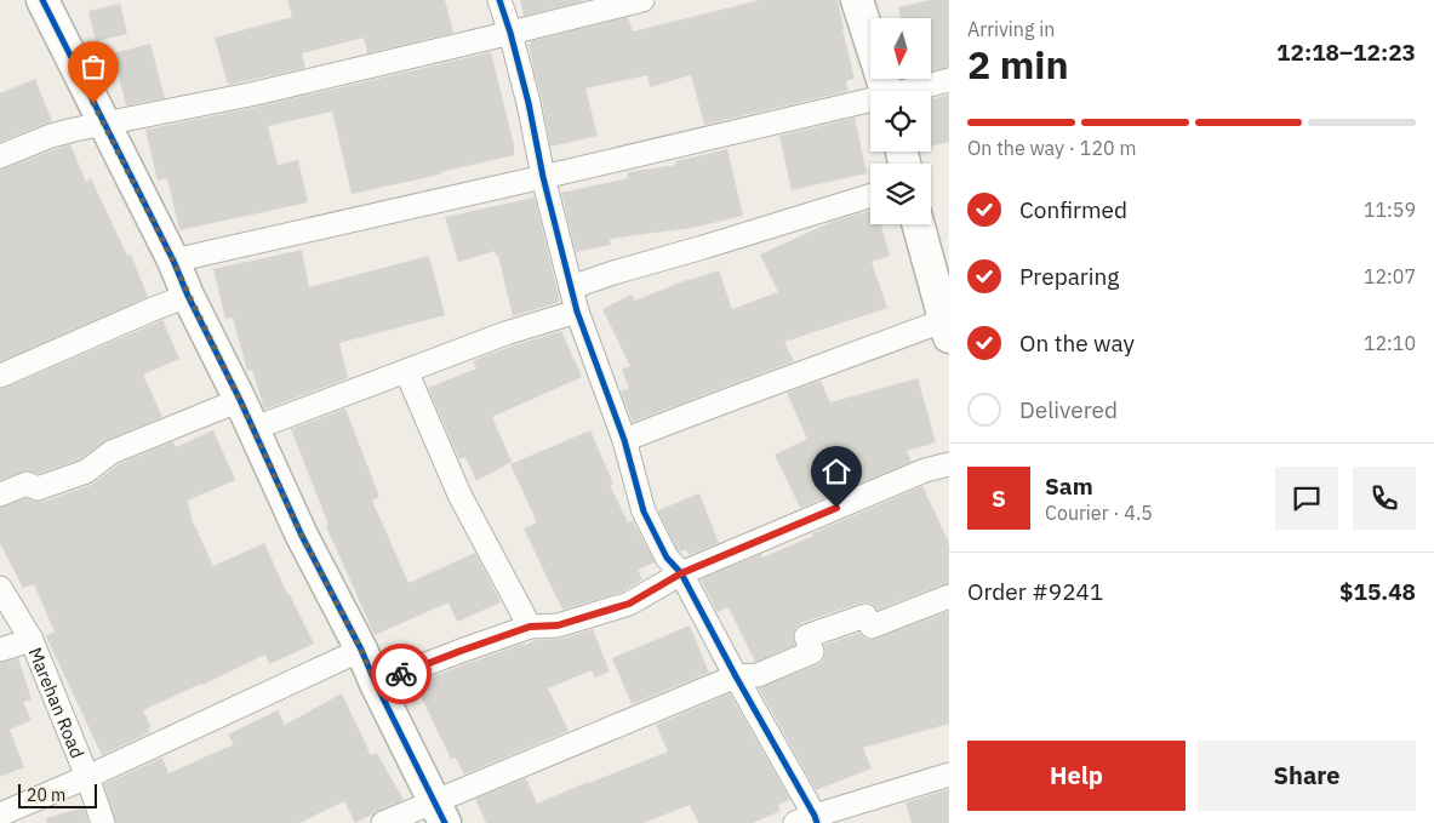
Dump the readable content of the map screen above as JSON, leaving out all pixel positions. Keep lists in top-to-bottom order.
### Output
{
  "streets": {
    "street": ["Marehan Road"]
  },
  "scale_bar": "20 m",
  "north": "bottom",
  "page": {
    "heading": ["2 min", "Arriving in", "12:18–12:23"],
    "panel": [
      "Sam",
      "Courier · 4.5",
      "Order #9241",
      "$15.48"
    ],
    "bar": "On the way · 120 m",
    "list": [
      ["Confirmed", "11:59"],
      ["Preparing", "12:07"],
      ["On the way", "12:10"],
      "Delivered"
    ],
    "round": "S",
    "buttons": ["Help", "Share"],
    "scale": "20 m"
  }
}
